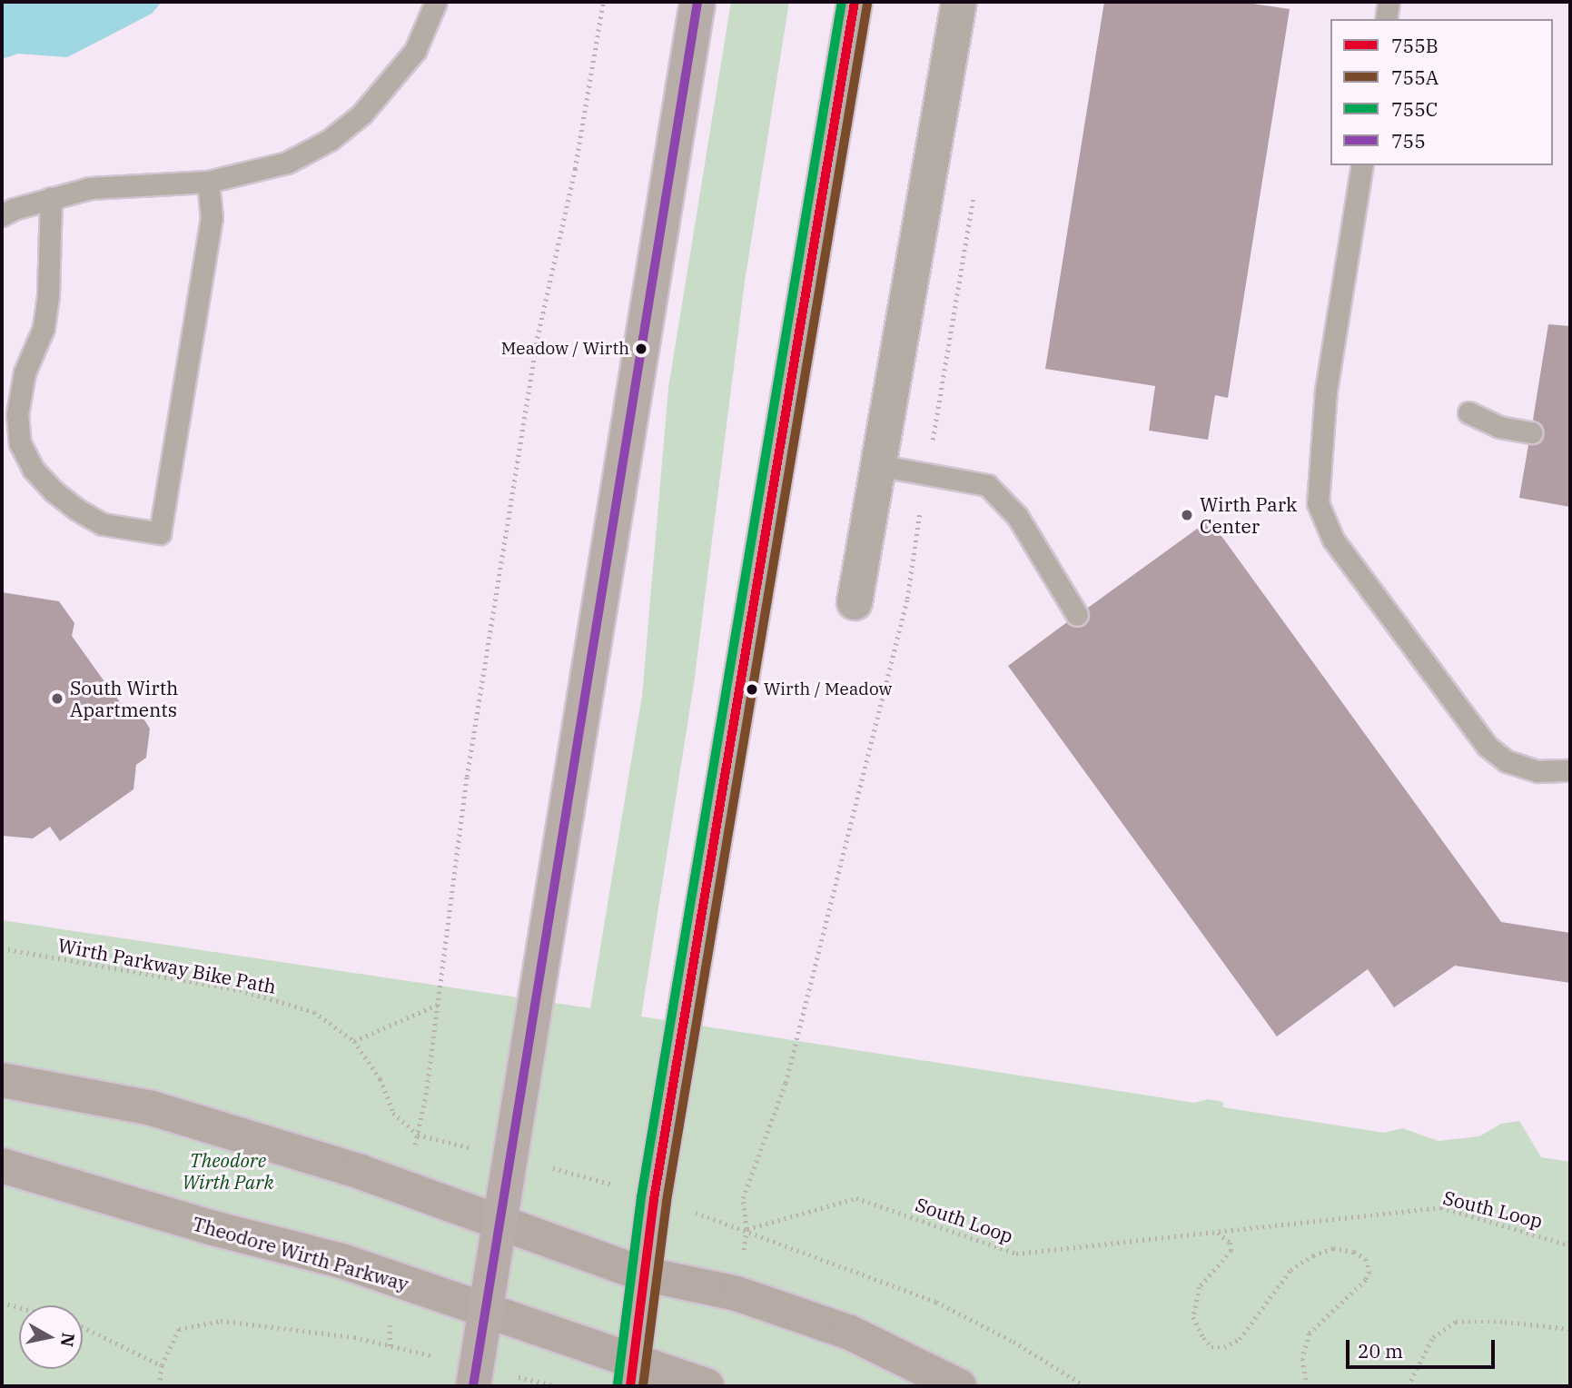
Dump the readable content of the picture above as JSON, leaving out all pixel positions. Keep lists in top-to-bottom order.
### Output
{
  "streets": {
    "street": ["Theodore Wirth Parkway"],
    "path": ["Wirth Parkway Bike Path", "South Loop"]
  },
  "parks": ["Theodore Wirth Park"],
  "places": [
    "Meadow / Wirth",
    "Wirth Park Center",
    "Wirth / Meadow",
    "South Wirth Apartments"
  ],
  "lines": [
    "transit line 755B",
    "transit line 755C",
    "transit line 755",
    "transit line 755A"
  ],
  "legend": [
    "755B",
    "755A",
    "755C",
    "755"
  ],
  "scale_bar": "20 m",
  "north": "right"
}
